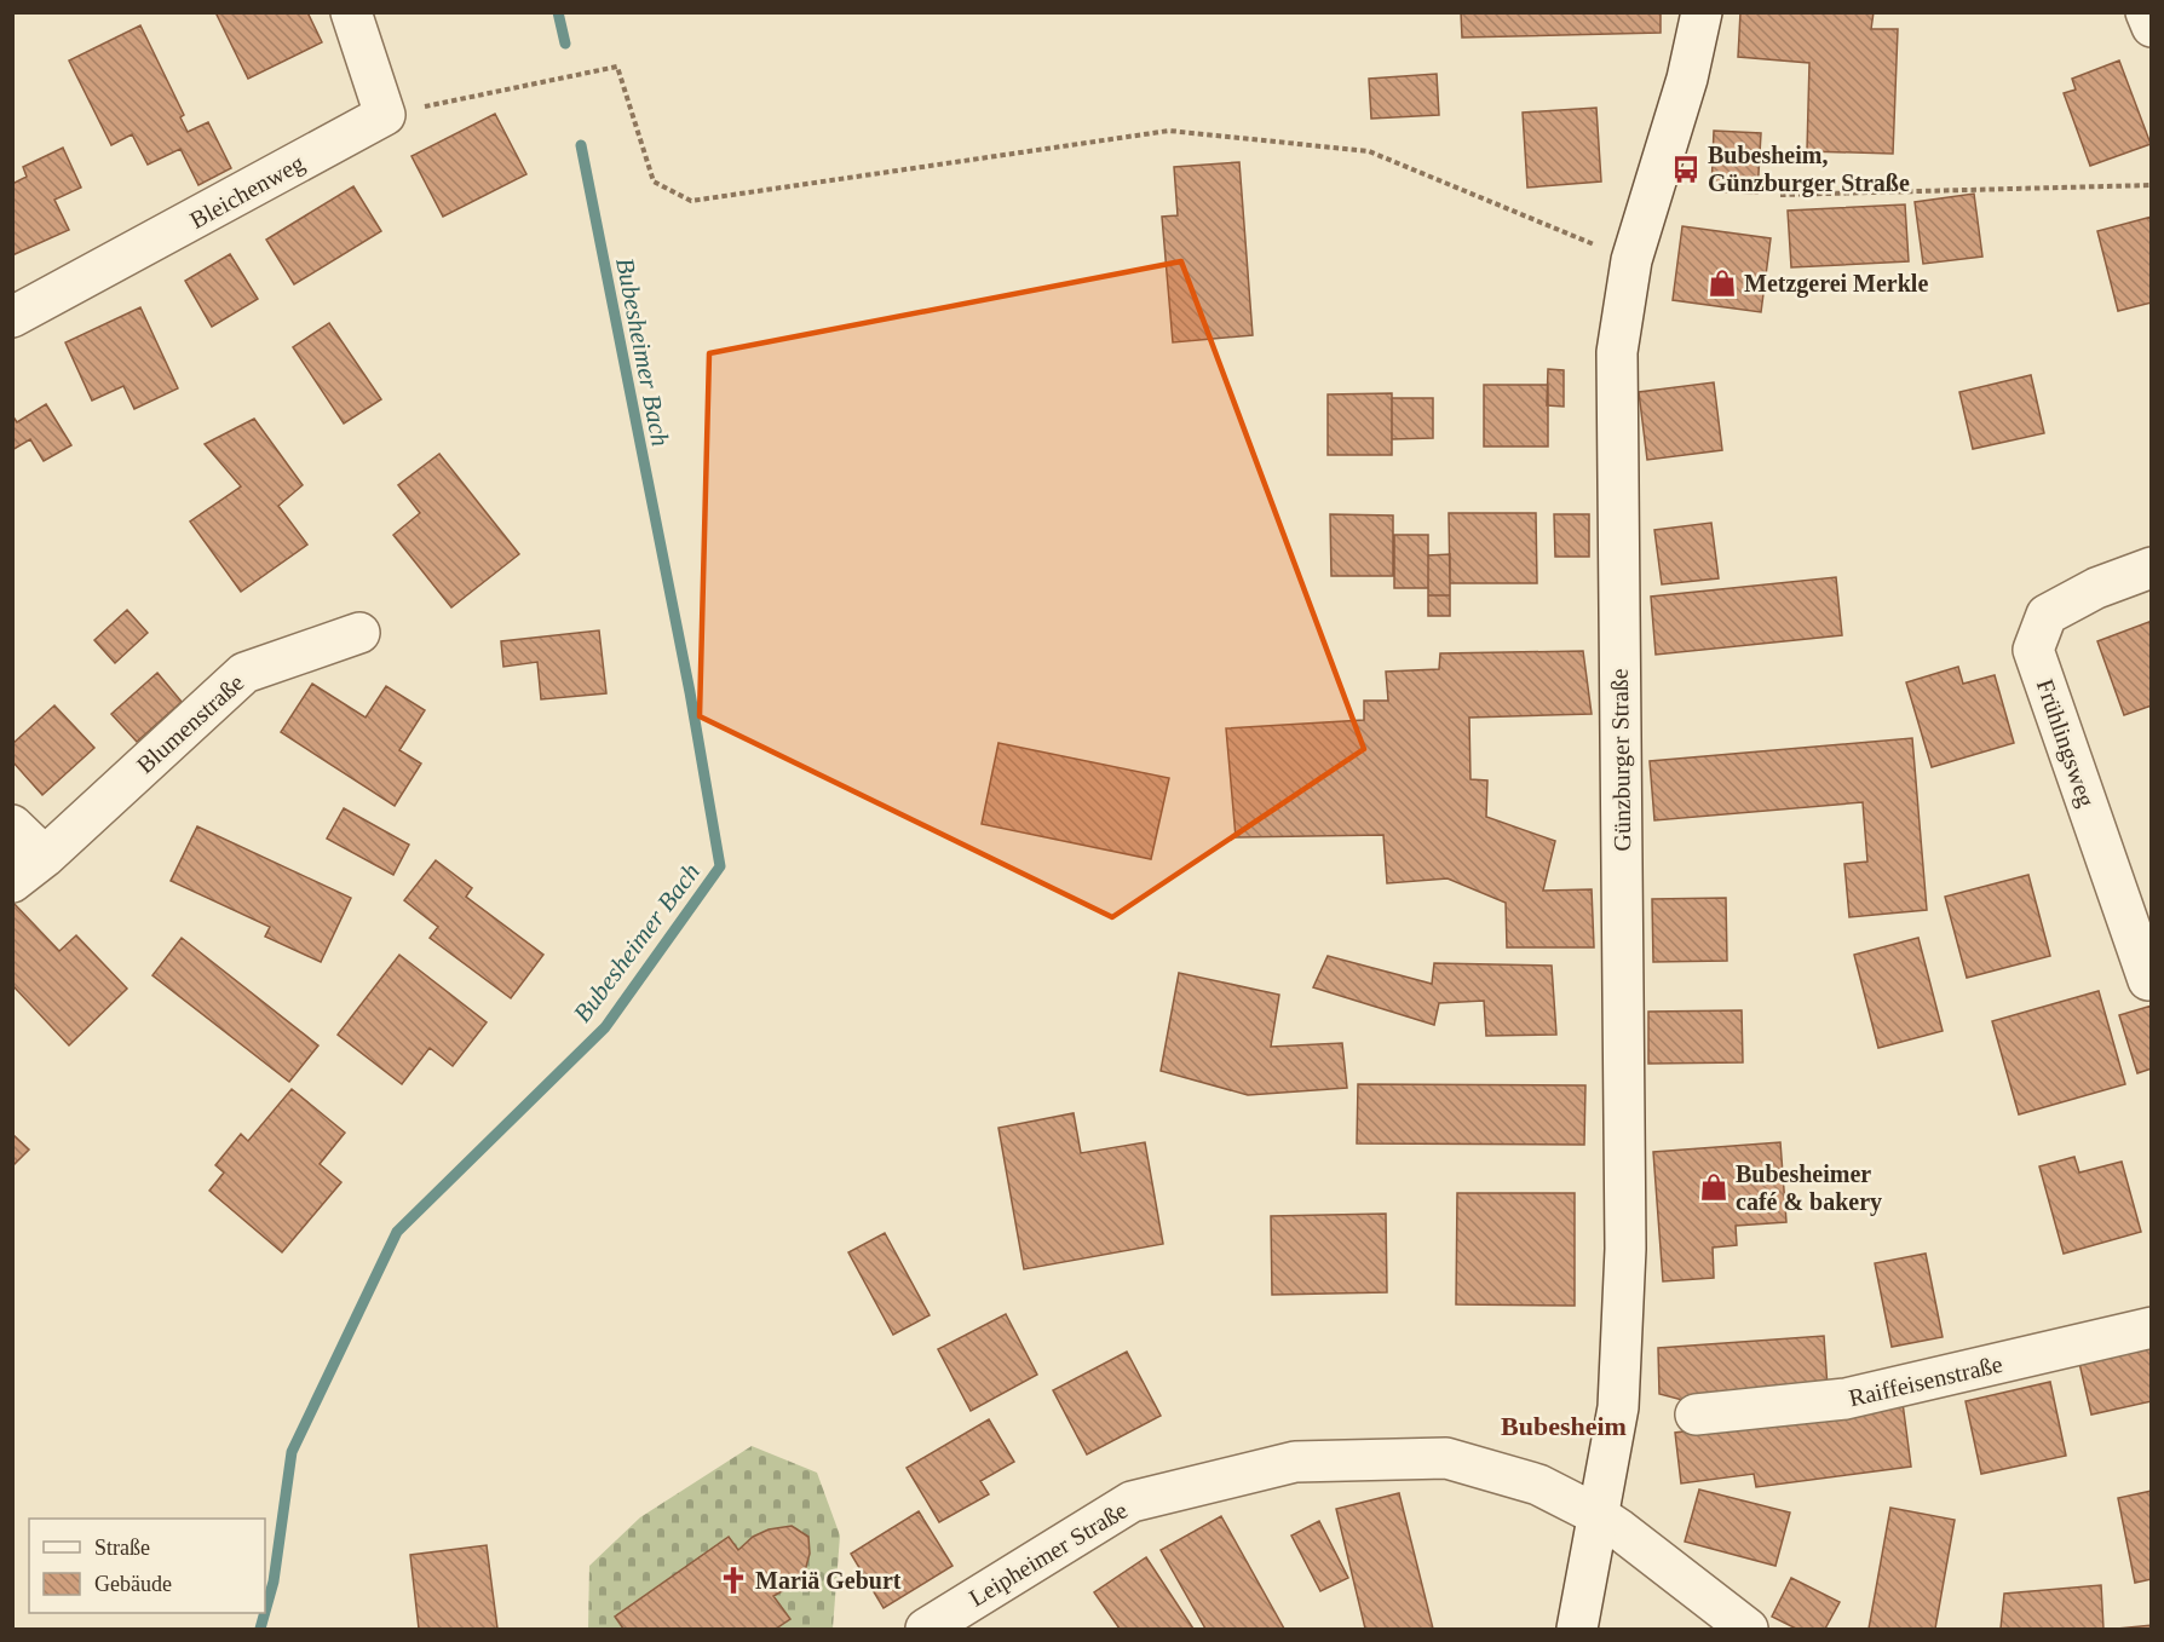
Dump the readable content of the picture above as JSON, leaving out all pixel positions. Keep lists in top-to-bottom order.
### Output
{
  "streets": {
    "street": [
      "Bleichenweg",
      "Blumenstraße",
      "Frühlingsweg",
      "Günzburger Straße",
      "Raiffeisenstraße",
      "Leipheimer Straße"
    ]
  },
  "crossings": [
    ["Günzburger Straße", "Leipheimer Straße"]
  ],
  "districts": ["Bubesheim"],
  "water": ["Bubesheimer Bach"],
  "places": {
    "bus stop": ["Bubesheim, Günzburger Straße"],
    "shop": ["Metzgerei Merkle", "Bubesheimer café & bakery"],
    "church": ["Mariä Geburt"]
  },
  "legend": ["Straße", "Gebäude"]
}
